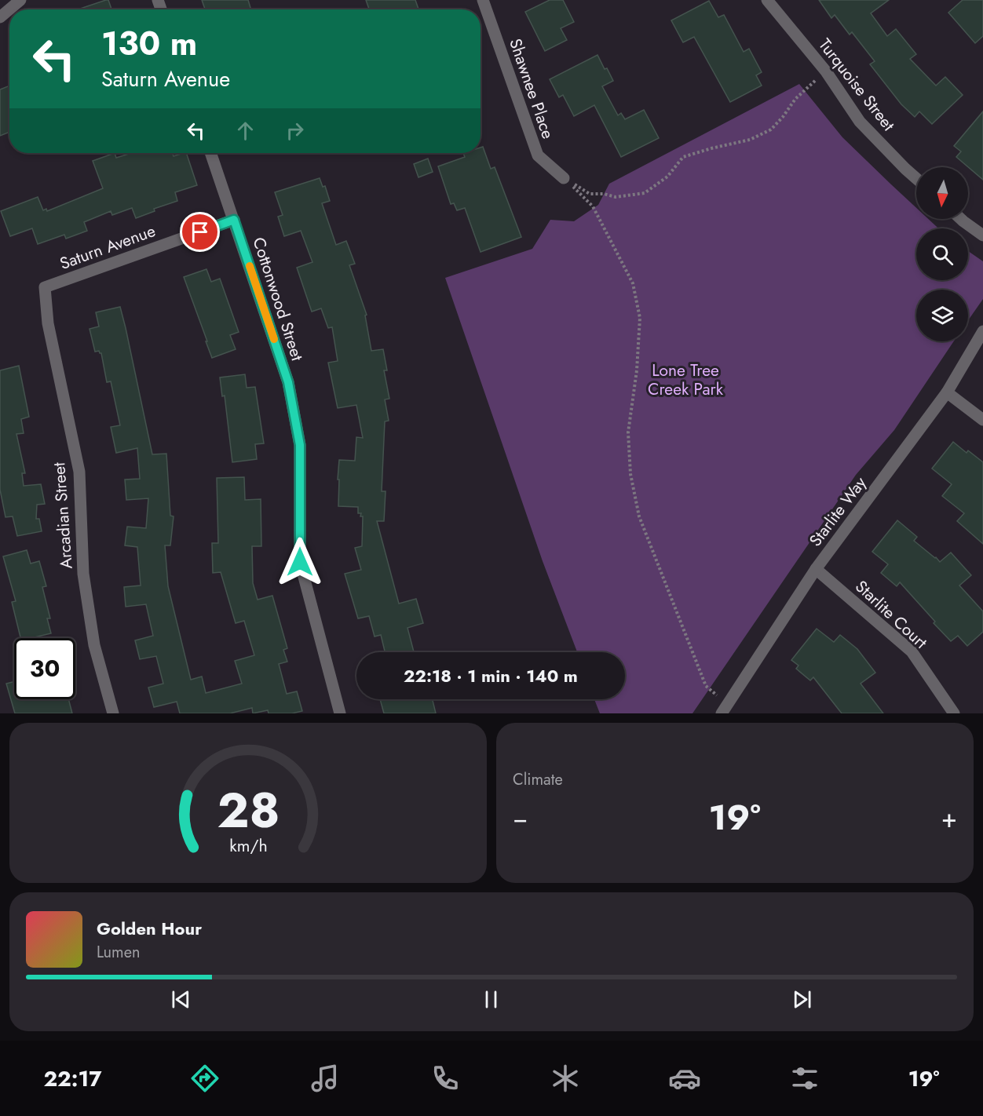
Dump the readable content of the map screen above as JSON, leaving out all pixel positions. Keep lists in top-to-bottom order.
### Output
{
  "streets": {
    "street": [
      "Turquoise Street",
      "Shawnee Place",
      "Saturn Avenue",
      "Cottonwood Street",
      "Starlite Way",
      "Arcadian Street",
      "Starlite Court"
    ]
  },
  "crossings": [
    ["Saturn Avenue", "Cottonwood Street"],
    ["Saturn Avenue", "Arcadian Street"],
    ["Starlite Way", "Starlite Court"]
  ],
  "parks": ["Lone Tree Creek Park"],
  "north": "bottom",
  "page": {
    "turn": ["130 m", "Saturn Avenue"],
    "limit": "30",
    "trip": "22:18 · 1 min · 140 m",
    "tile": "Climate",
    "heat": ["−", "19°", "+"],
    "song": ["Golden Hour", "Lumen"],
    "tabs": ["22:17", "19°"],
    "gauge": ["28", "km/h"]
  }
}
